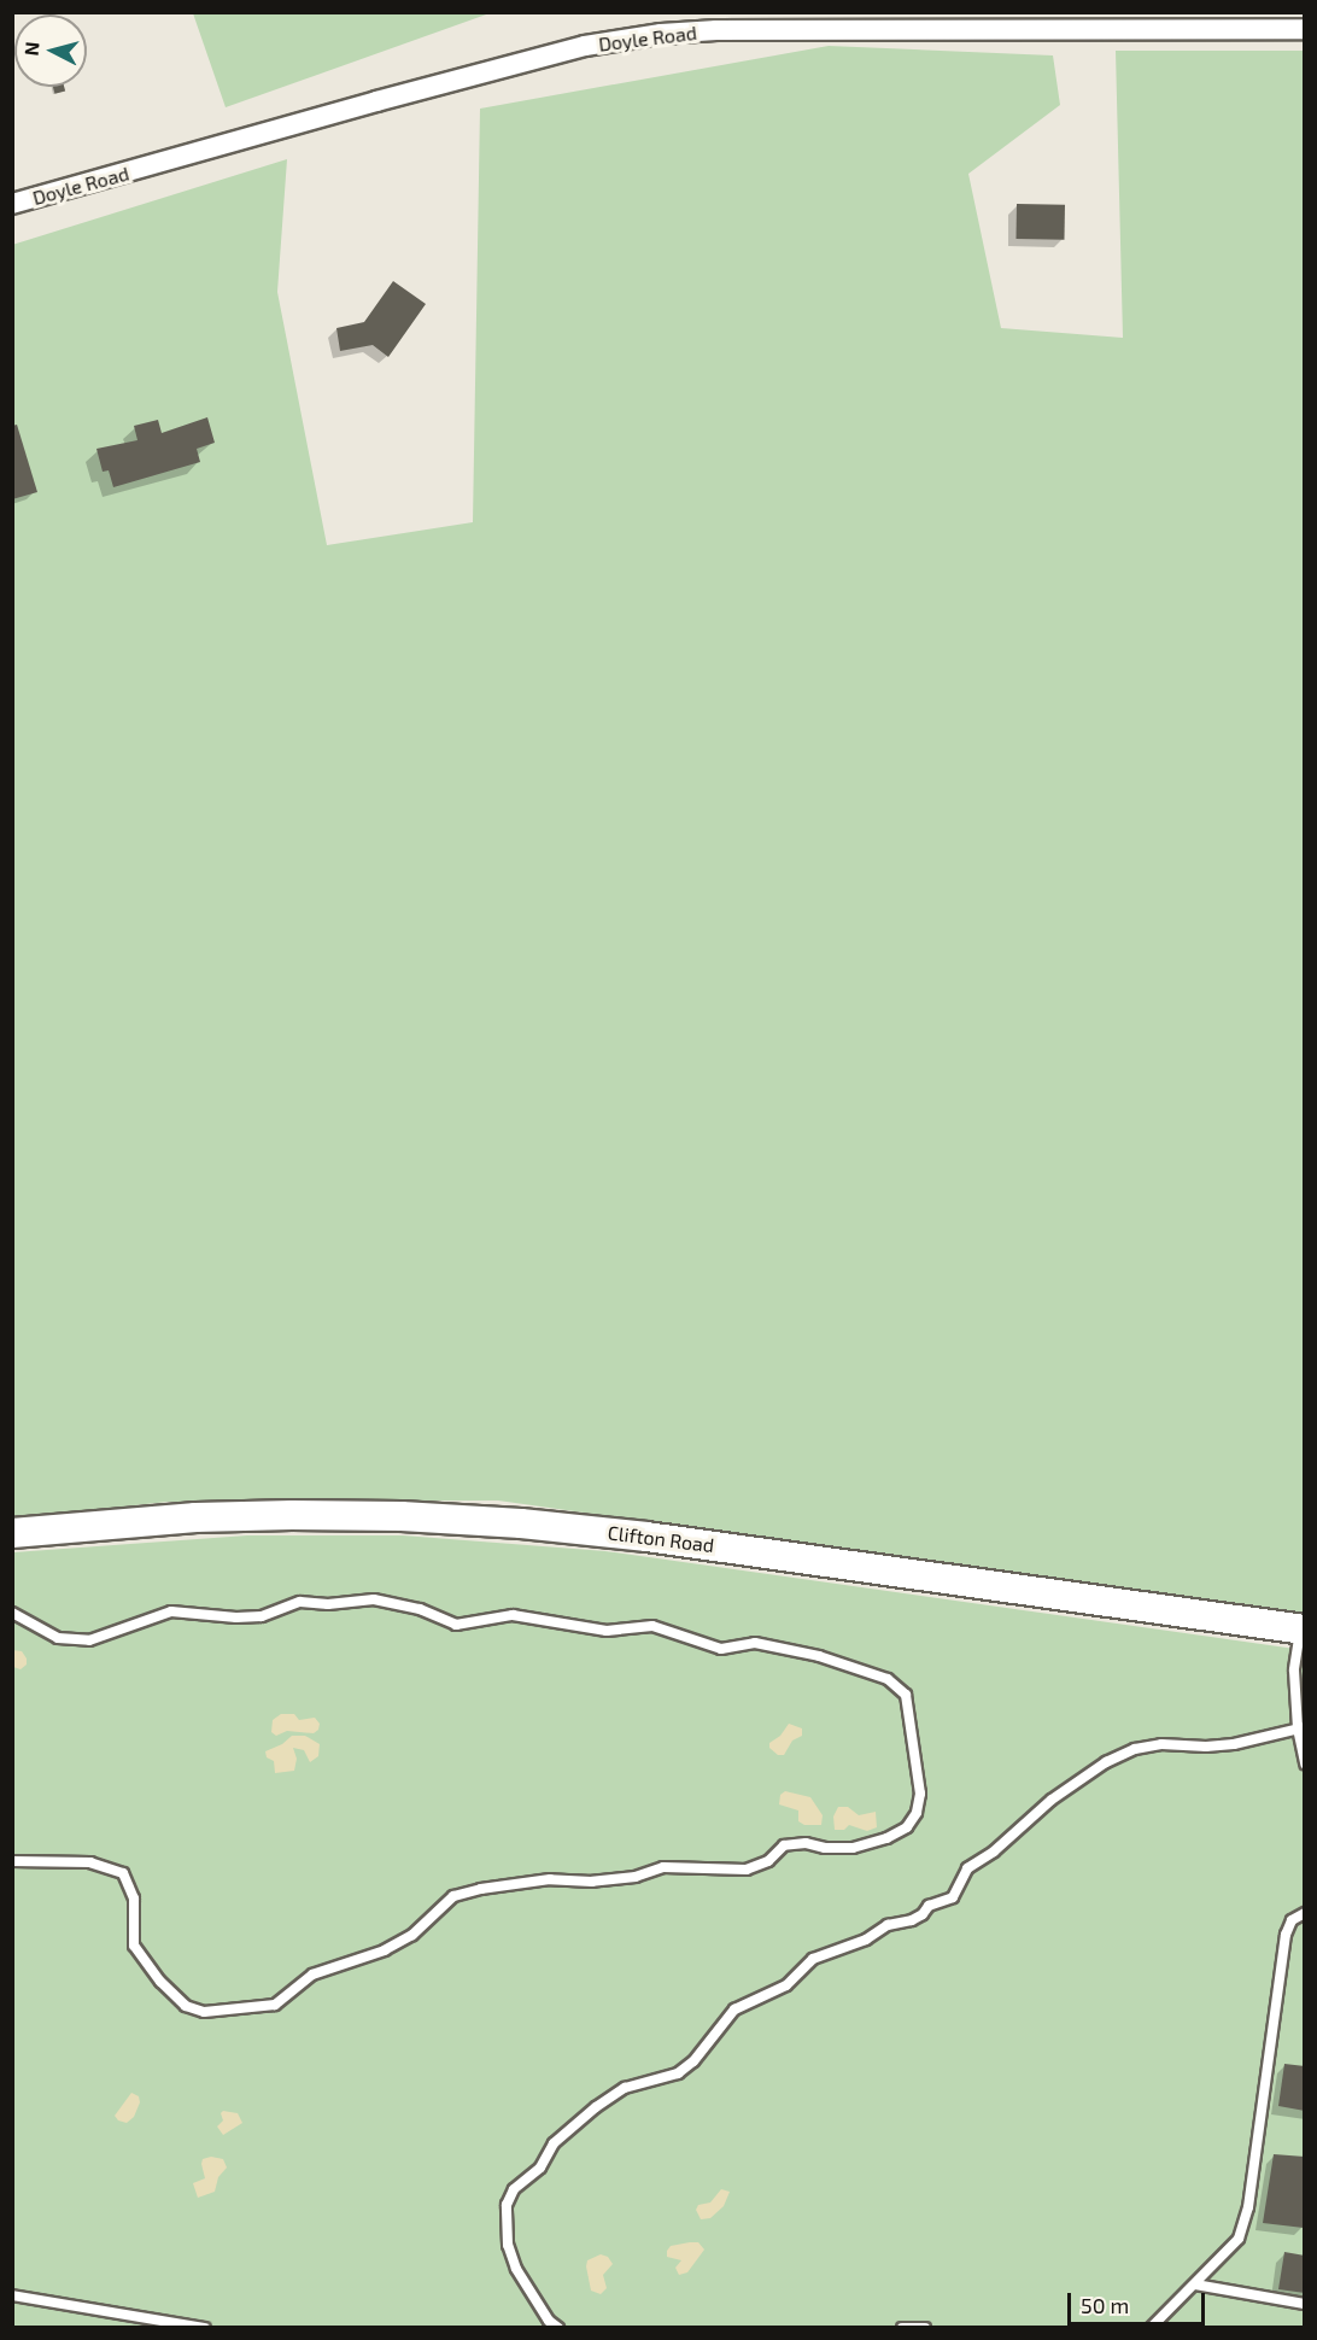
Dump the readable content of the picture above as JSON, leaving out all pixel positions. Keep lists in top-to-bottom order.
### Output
{
  "streets": {
    "main road": ["Clifton Road"],
    "street": ["Doyle Road"]
  },
  "scale_bar": "50 m",
  "north": "left"
}
